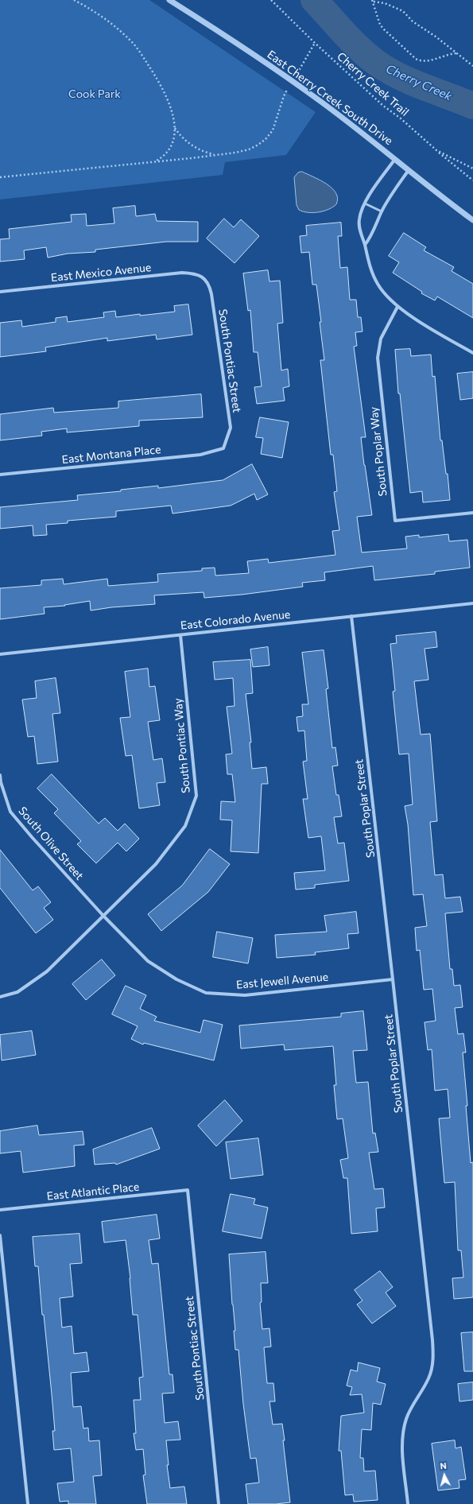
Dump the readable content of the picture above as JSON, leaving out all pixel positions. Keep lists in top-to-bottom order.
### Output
{
  "streets": {
    "street": [
      "East Cherry Creek South Drive",
      "East Mexico Avenue",
      "South Pontiac Street",
      "South Poplar Way",
      "East Montana Place",
      "East Colorado Avenue",
      "South Pontiac Way",
      "South Poplar Street",
      "South Olive Street",
      "East Jewell Avenue",
      "East Atlantic Place"
    ],
    "path": ["Cherry Creek Trail"]
  },
  "crossings": [
    ["East Mexico Avenue", "South Pontiac Street"],
    ["South Pontiac Street", "East Montana Place"],
    ["South Pontiac Street", "East Atlantic Place"],
    ["East Colorado Avenue", "South Pontiac Way"],
    ["East Colorado Avenue", "South Poplar Street"],
    ["South Pontiac Way", "South Olive Street"],
    ["South Pontiac Way", "East Jewell Avenue"],
    ["South Poplar Street", "East Jewell Avenue"],
    ["South Olive Street", "East Jewell Avenue"]
  ],
  "water": ["Cherry Creek"],
  "parks": ["Cook Park"],
  "north": "top"
}
